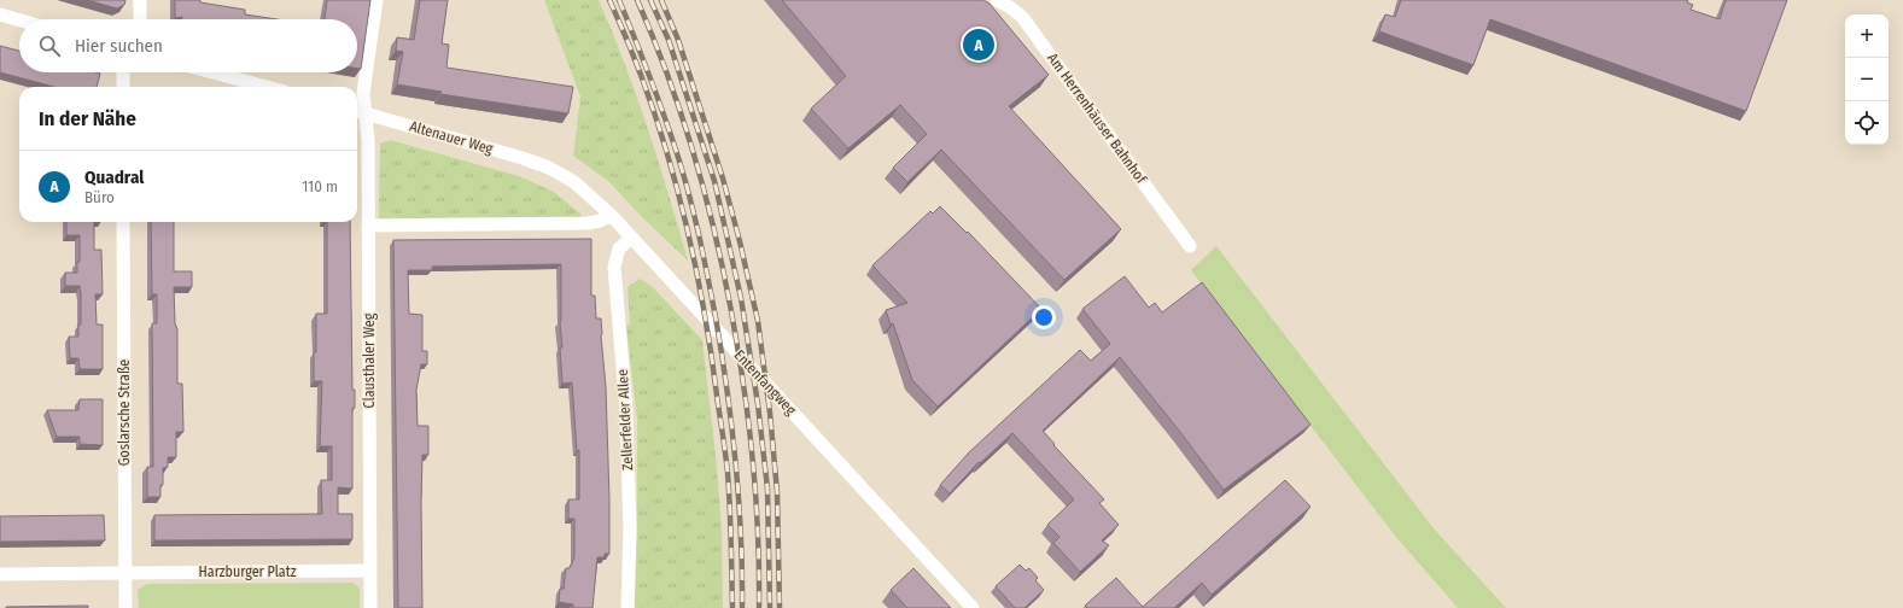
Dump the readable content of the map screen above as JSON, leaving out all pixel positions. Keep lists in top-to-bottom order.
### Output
{
  "streets": {
    "street": [
      "Am Herrenhäuser Bahnhof",
      "Altenauer Weg",
      "Clausthaler Weg",
      "Entenfangweg",
      "Goslarsche Straße",
      "Zellerfelder Allee",
      "Harzburger Platz"
    ]
  },
  "crossings": [
    ["Altenauer Weg", "Clausthaler Weg"],
    ["Altenauer Weg", "Entenfangweg"],
    ["Clausthaler Weg", "Harzburger Platz"],
    ["Entenfangweg", "Zellerfelder Allee"],
    ["Goslarsche Straße", "Harzburger Platz"]
  ],
  "page": {
    "map_buttons": ["+", "−"],
    "search": "Hier suchen",
    "pins": "A",
    "heading": "In der Nähe",
    "list": [
      {
        "mark": "A",
        "name": "Quadral",
        "note": "Büro",
        "value": "110 m"
      }
    ]
  }
}
